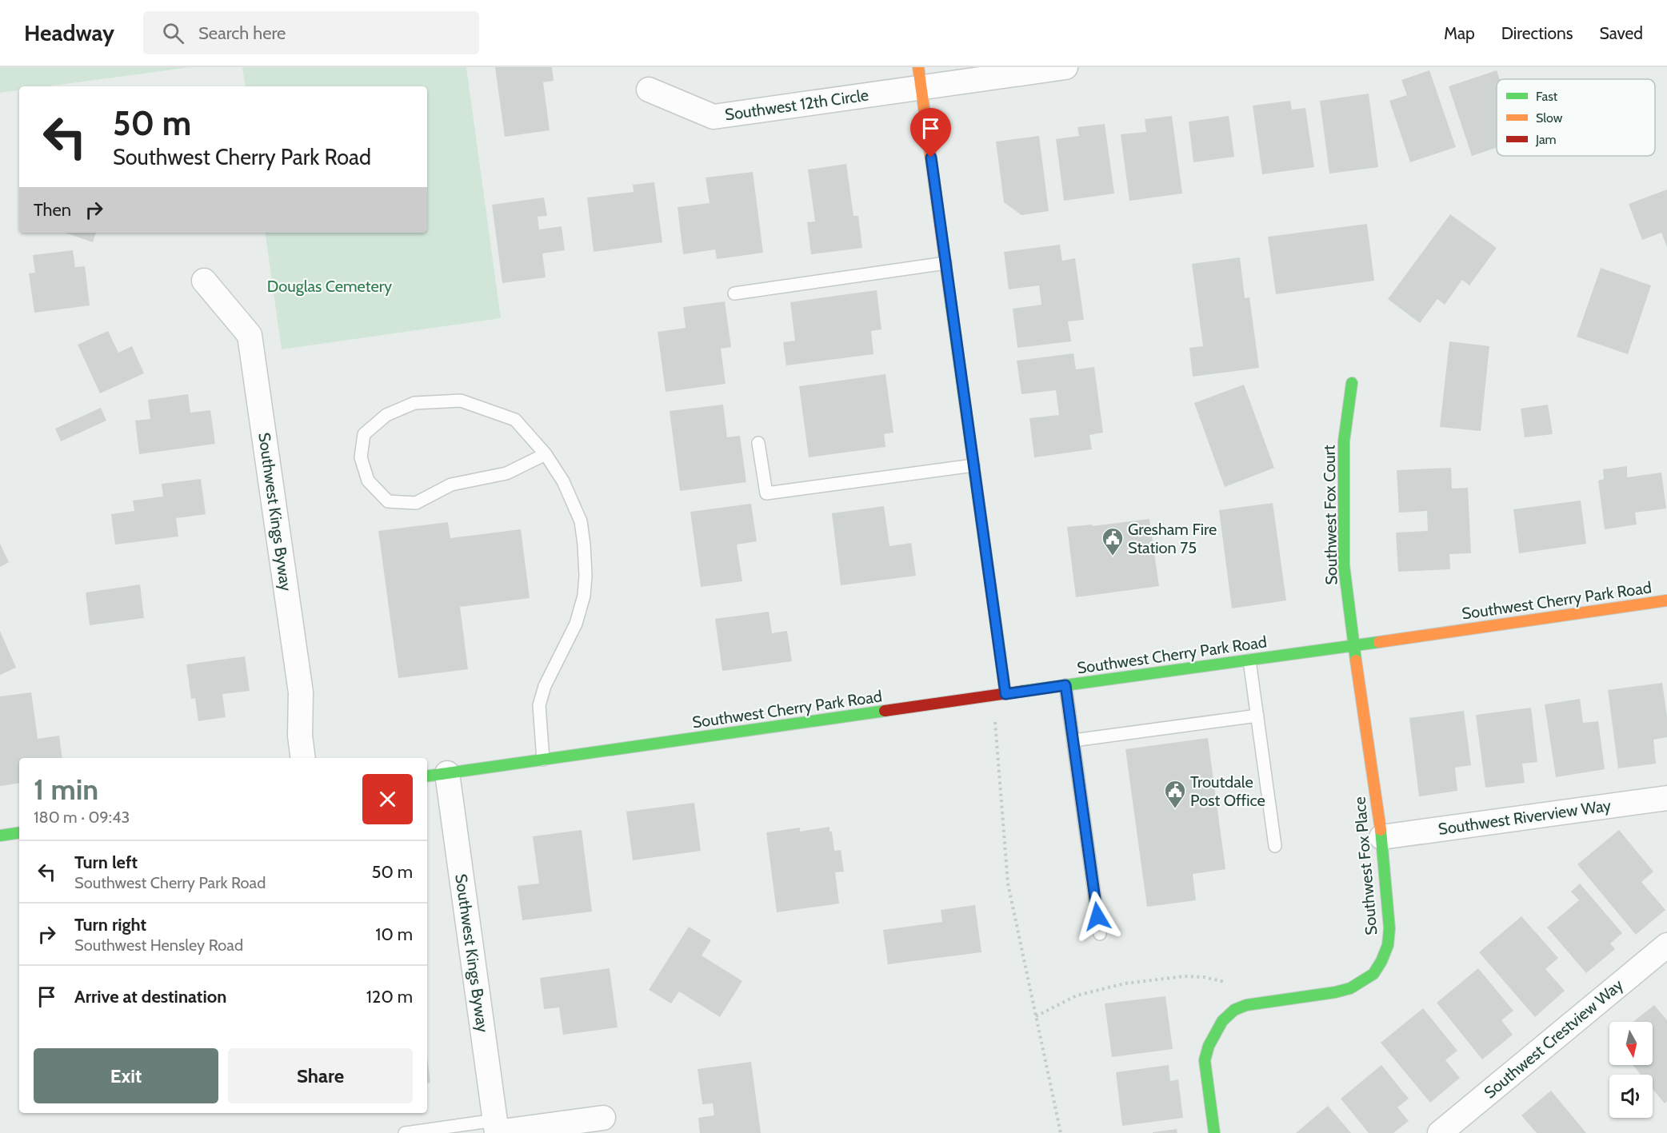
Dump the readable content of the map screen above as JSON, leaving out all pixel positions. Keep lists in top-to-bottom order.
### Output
{
  "streets": {
    "street": [
      "Southwest 12th Circle",
      "Southwest Kings Byway",
      "Southwest Fox Court",
      "Southwest Cherry Park Road",
      "Southwest Riverview Way",
      "Southwest Fox Place",
      "Southwest Crestview Way"
    ]
  },
  "crossings": [
    ["Southwest Kings Byway", "Southwest Cherry Park Road"],
    ["Southwest Fox Court", "Southwest Cherry Park Road"],
    ["Southwest Fox Court", "Southwest Fox Place"],
    ["Southwest Cherry Park Road", "Southwest Fox Place"],
    ["Southwest Riverview Way", "Southwest Fox Place"]
  ],
  "parks": ["Douglas Cemetery"],
  "places": {
    "public building": ["Gresham Fire Station 75", "Troutdale Post Office"]
  },
  "legend": ["Fast", "Slow", "Jam"],
  "north": "bottom",
  "page": {
    "header": "Headway",
    "search": "Search here",
    "nav": ["Map", "Directions", "Saved"],
    "turn": ["50 m", "Southwest Cherry Park Road"],
    "then": "Then",
    "heading": ["1 min", "180 m · 09:43"],
    "list": [
      {
        "name": "Turn left",
        "note": "Southwest Cherry Park Road",
        "value": "50 m"
      },
      {
        "name": "Turn right",
        "note": "Southwest Hensley Road",
        "value": "10 m"
      },
      {
        "name": "Arrive at destination",
        "value": "120 m"
      }
    ],
    "buttons": ["Exit", "Share"]
  }
}
